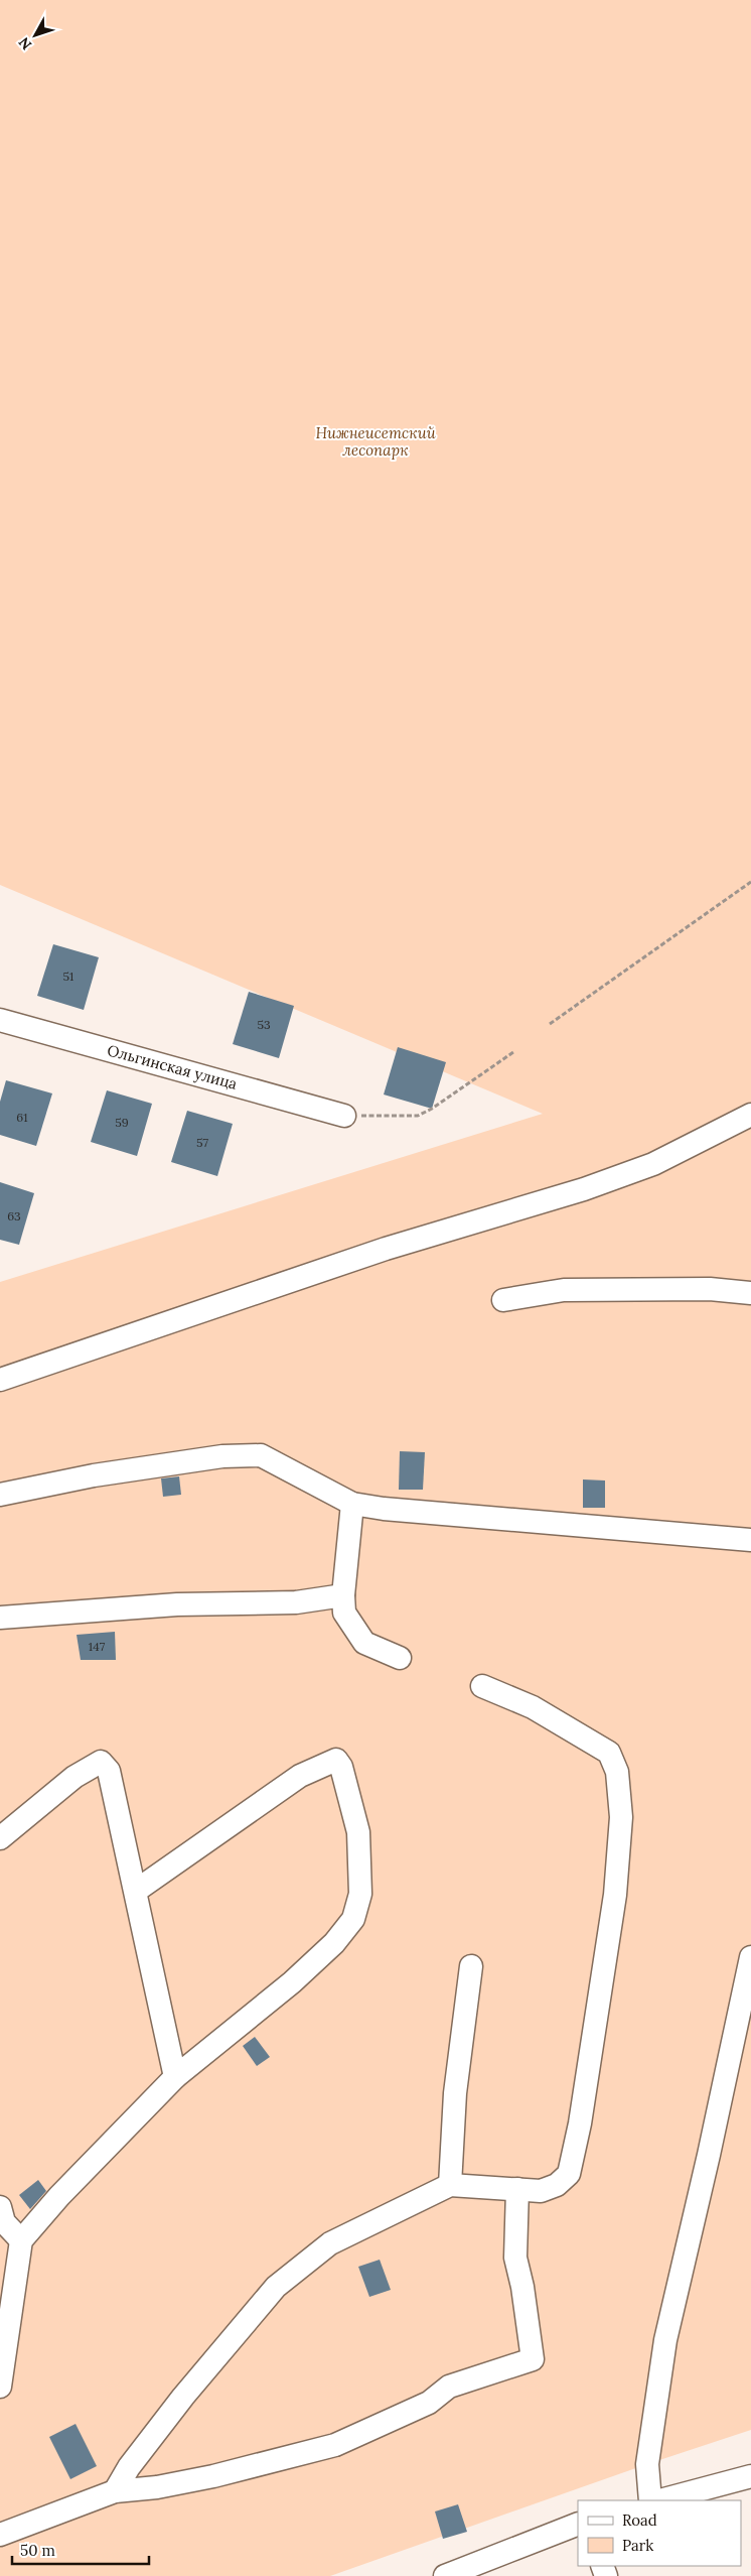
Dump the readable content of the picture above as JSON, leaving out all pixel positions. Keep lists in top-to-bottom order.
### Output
{
  "streets": {
    "street": ["Ольгинская улица"]
  },
  "parks": ["Нижнеисетский лесопарк"],
  "house_numbers": [
    "51",
    "53",
    "61",
    "59",
    "57",
    "63",
    "147"
  ],
  "legend": ["Road", "Park"],
  "scale_bar": "50 m",
  "north": "bottom left"
}
